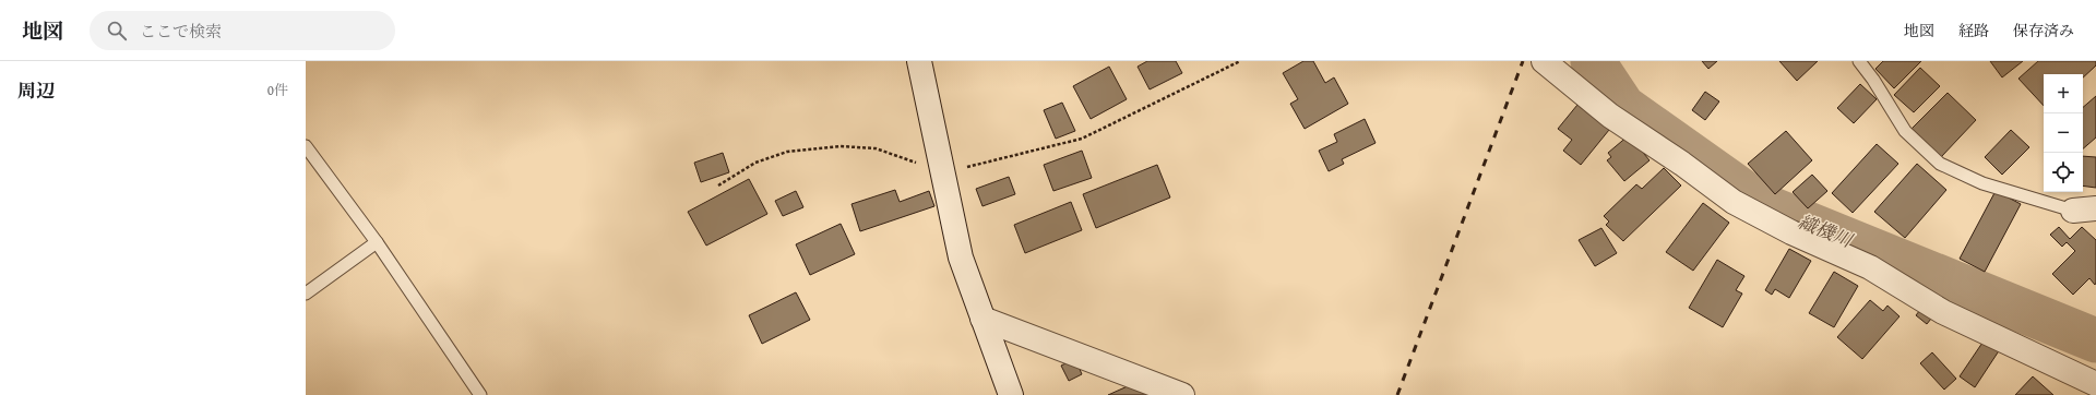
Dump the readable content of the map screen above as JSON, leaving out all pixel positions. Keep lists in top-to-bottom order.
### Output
{
  "water": ["織機川"],
  "page": {
    "header": "地図",
    "search": "ここで検索",
    "nav": ["地図", "経路", "保存済み"],
    "heading": ["周辺", "0件"],
    "map_buttons": ["+", "−"]
  }
}
